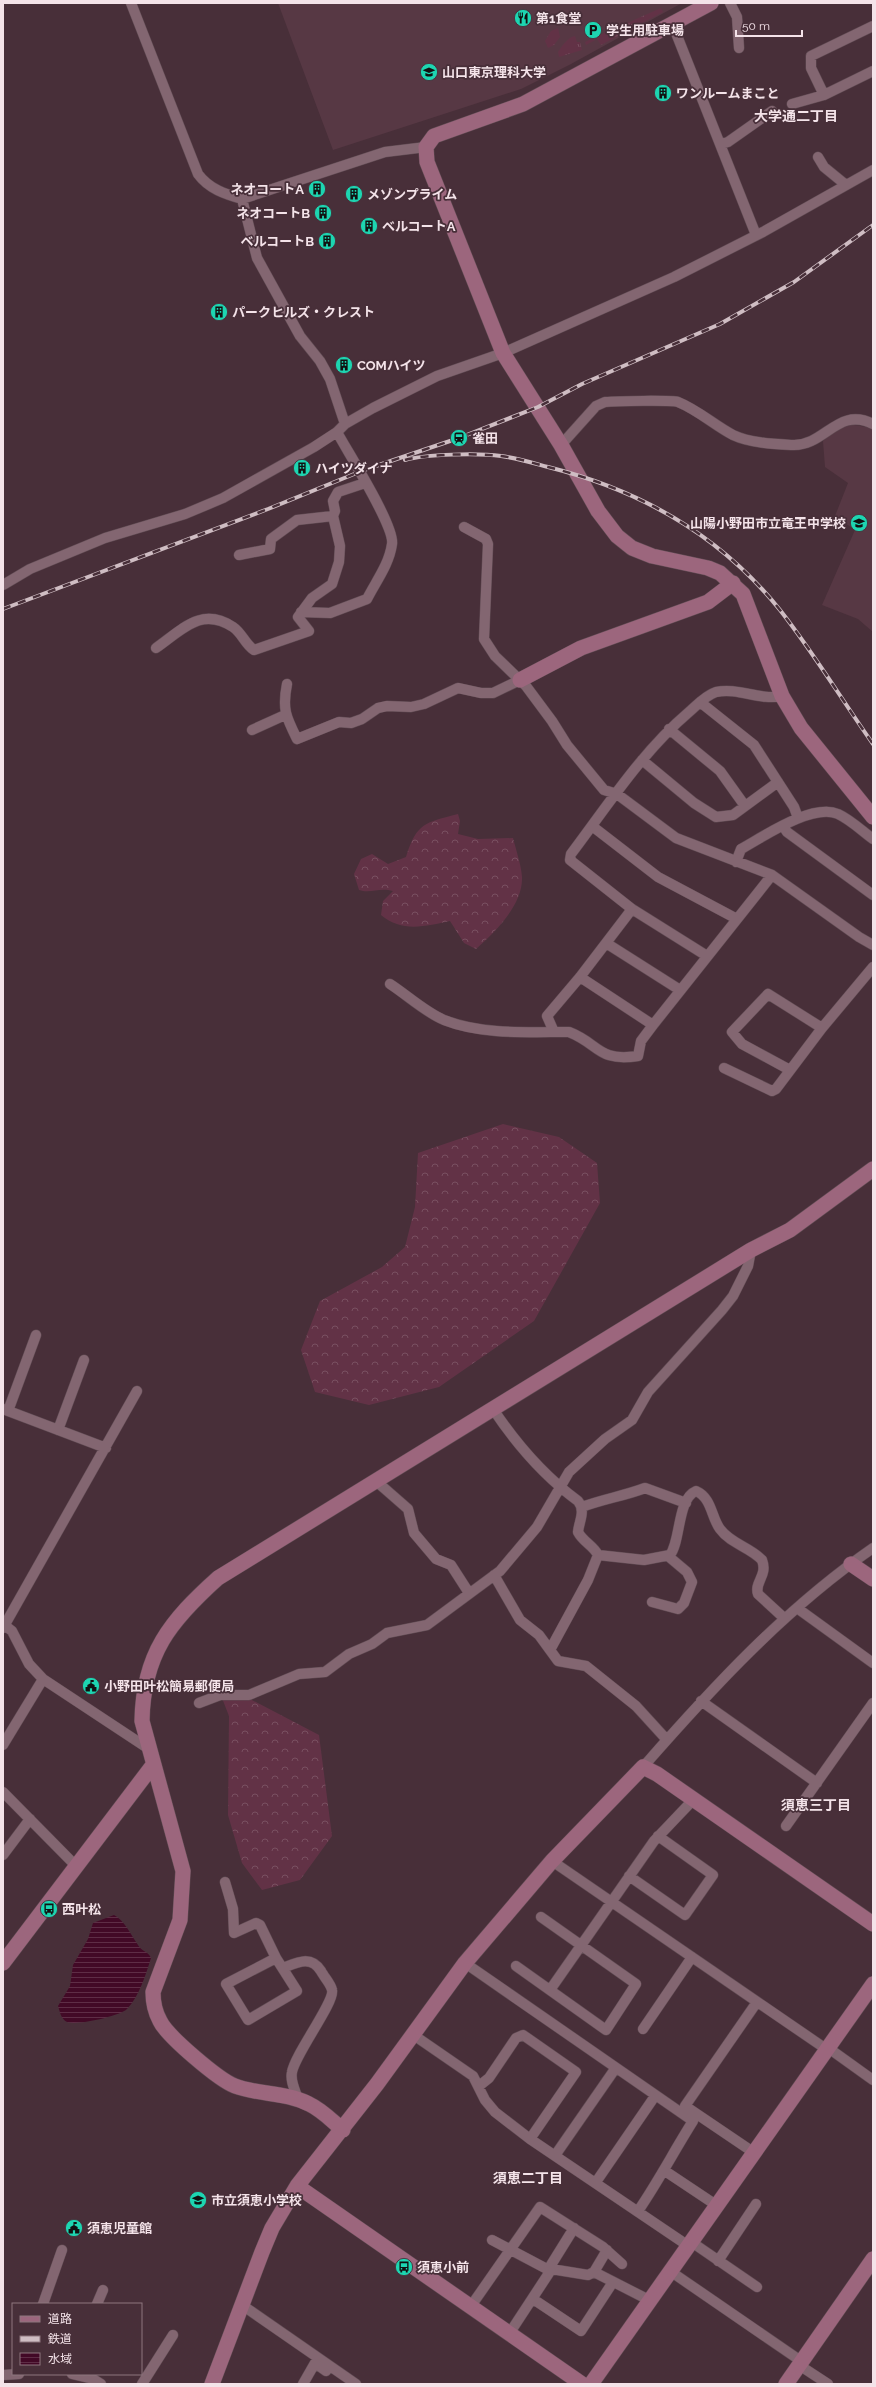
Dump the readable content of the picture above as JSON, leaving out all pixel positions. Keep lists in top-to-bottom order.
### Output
{
  "districts": ["大学通二丁目", "須恵三丁目", "須恵二丁目"],
  "places": {
    "restaurant": ["第1食堂"],
    "parking": ["学生用駐車場"],
    "school or university": ["山口東京理科大学", "山陽小野田市立竜王中学校", "市立須恵小学校"],
    "building": [
      "ワンルームまこと",
      "ネオコートA",
      "メゾンプライム",
      "ネオコートB",
      "ベルコートA",
      "ベルコートB",
      "パークヒルズ・クレスト",
      "COMハイツ",
      "ハイツダイナ"
    ],
    "station": ["雀田"],
    "public building": ["小野田叶松簡易郵便局", "須恵児童館"],
    "bus stop": ["西叶松", "須恵小前"]
  },
  "legend": ["道路", "鉄道", "水域"],
  "scale_bar": "50 m"
}
